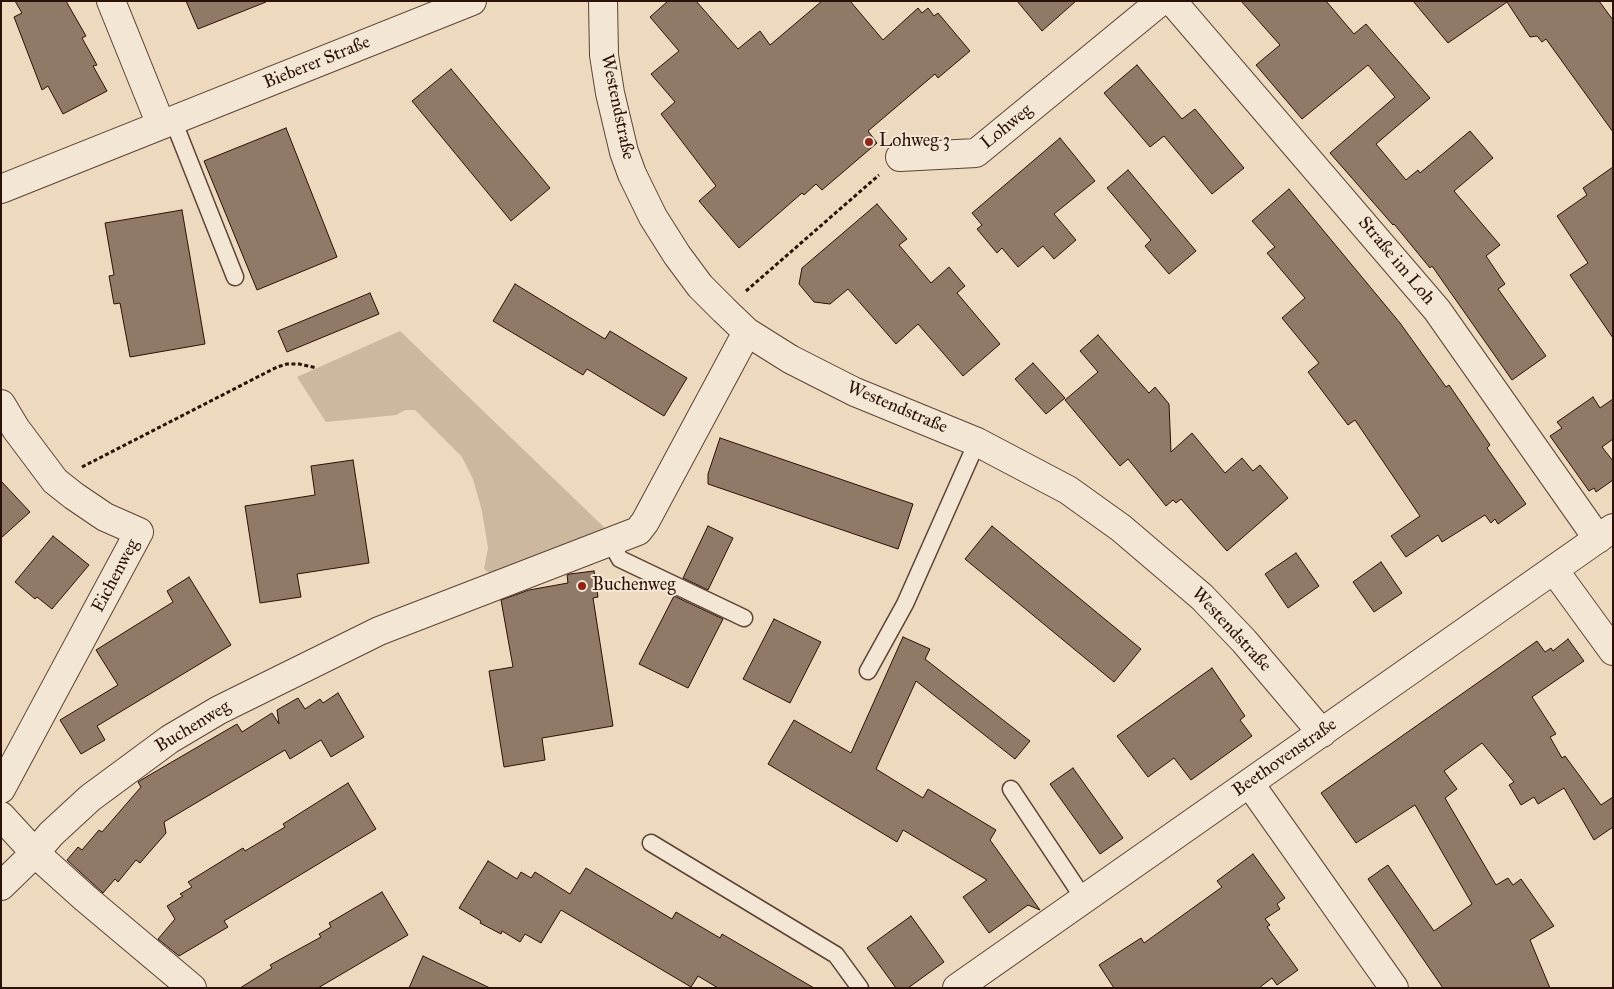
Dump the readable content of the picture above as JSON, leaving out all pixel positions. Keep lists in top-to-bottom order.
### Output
{
  "streets": {
    "street": [
      "Bieberer Straße",
      "Westendstraße",
      "Lohweg",
      "Straße im Loh",
      "Eichenweg",
      "Buchenweg",
      "Beethovenstraße"
    ]
  },
  "crossings": [
    ["Westendstraße", "Buchenweg"],
    ["Westendstraße", "Beethovenstraße"],
    ["Straße im Loh", "Beethovenstraße"]
  ],
  "places": ["Lohweg 3", "Buchenweg"]
}
